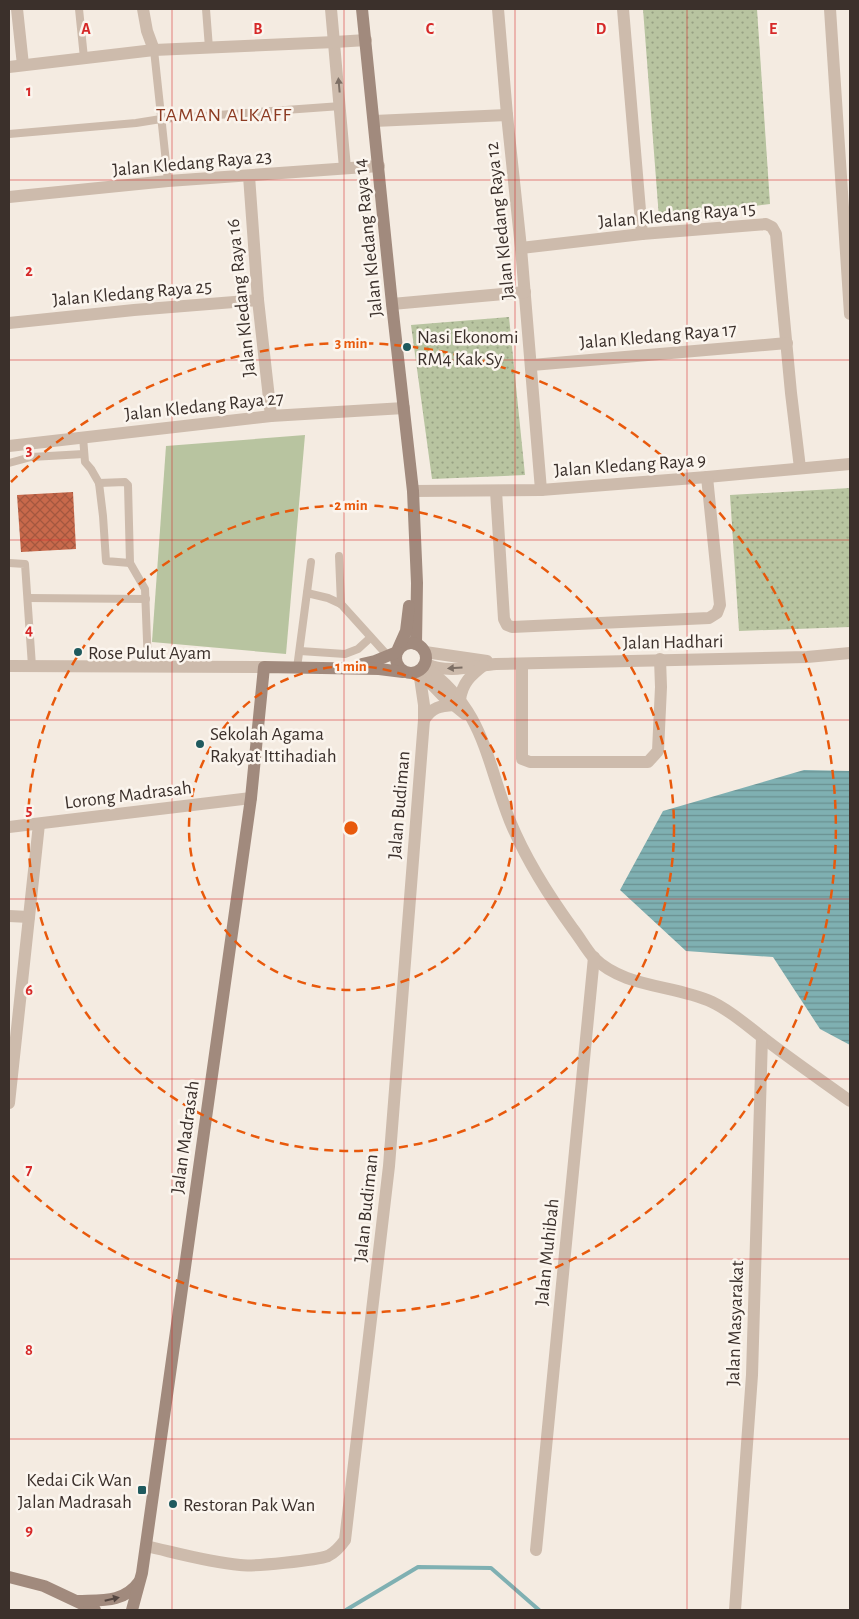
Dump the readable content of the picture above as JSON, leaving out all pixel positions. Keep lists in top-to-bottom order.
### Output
{
  "streets": {
    "street": [
      "Jalan Kledang Raya 23",
      "Jalan Kledang Raya 15",
      "Jalan Kledang Raya 12",
      "Jalan Kledang Raya 14",
      "Jalan Kledang Raya 25",
      "Jalan Kledang Raya 16",
      "Jalan Kledang Raya 17",
      "Jalan Kledang Raya 27",
      "Jalan Kledang Raya 9",
      "Jalan Hadhari",
      "Lorong Madrasah",
      "Jalan Budiman",
      "Jalan Madrasah",
      "Jalan Muhibah",
      "Jalan Masyarakat"
    ]
  },
  "crossings": [
    ["Jalan Kledang Raya 23", "Jalan Kledang Raya 14"],
    ["Jalan Kledang Raya 23", "Jalan Kledang Raya 16"],
    ["Jalan Kledang Raya 15", "Jalan Kledang Raya 12"],
    ["Jalan Kledang Raya 15", "Jalan Kledang Raya 17"],
    ["Jalan Kledang Raya 15", "Jalan Kledang Raya 9"],
    ["Jalan Kledang Raya 12", "Jalan Kledang Raya 17"],
    ["Jalan Kledang Raya 12", "Jalan Kledang Raya 9"],
    ["Jalan Kledang Raya 14", "Jalan Kledang Raya 27"],
    ["Jalan Kledang Raya 14", "Jalan Kledang Raya 9"],
    ["Jalan Kledang Raya 14", "Jalan Hadhari"],
    ["Jalan Kledang Raya 14", "Jalan Budiman"],
    ["Jalan Kledang Raya 25", "Jalan Kledang Raya 16"],
    ["Jalan Kledang Raya 16", "Jalan Kledang Raya 27"],
    ["Jalan Hadhari", "Jalan Budiman"],
    ["Lorong Madrasah", "Jalan Madrasah"],
    ["Jalan Budiman", "Jalan Madrasah"]
  ],
  "districts": ["TAMAN ALKAFF"],
  "places": {
    "other": [
      "Nasi Ekonomi RM4 Kak Sy",
      "Rose Pulut Ayam",
      "Sekolah Agama Rakyat Ittihadiah",
      "Restoran Pak Wan"
    ],
    "transit": ["Kedai Cik Wan Jalan Madrasah"]
  },
  "grid": {
    "columns": [
      "A",
      "B",
      "C",
      "D",
      "E"
    ],
    "rows": [
      "1",
      "2",
      "3",
      "4",
      "5",
      "6",
      "7",
      "8",
      "9"
    ]
  },
  "rings": ["3 min", "2 min", "1 min"]
}
